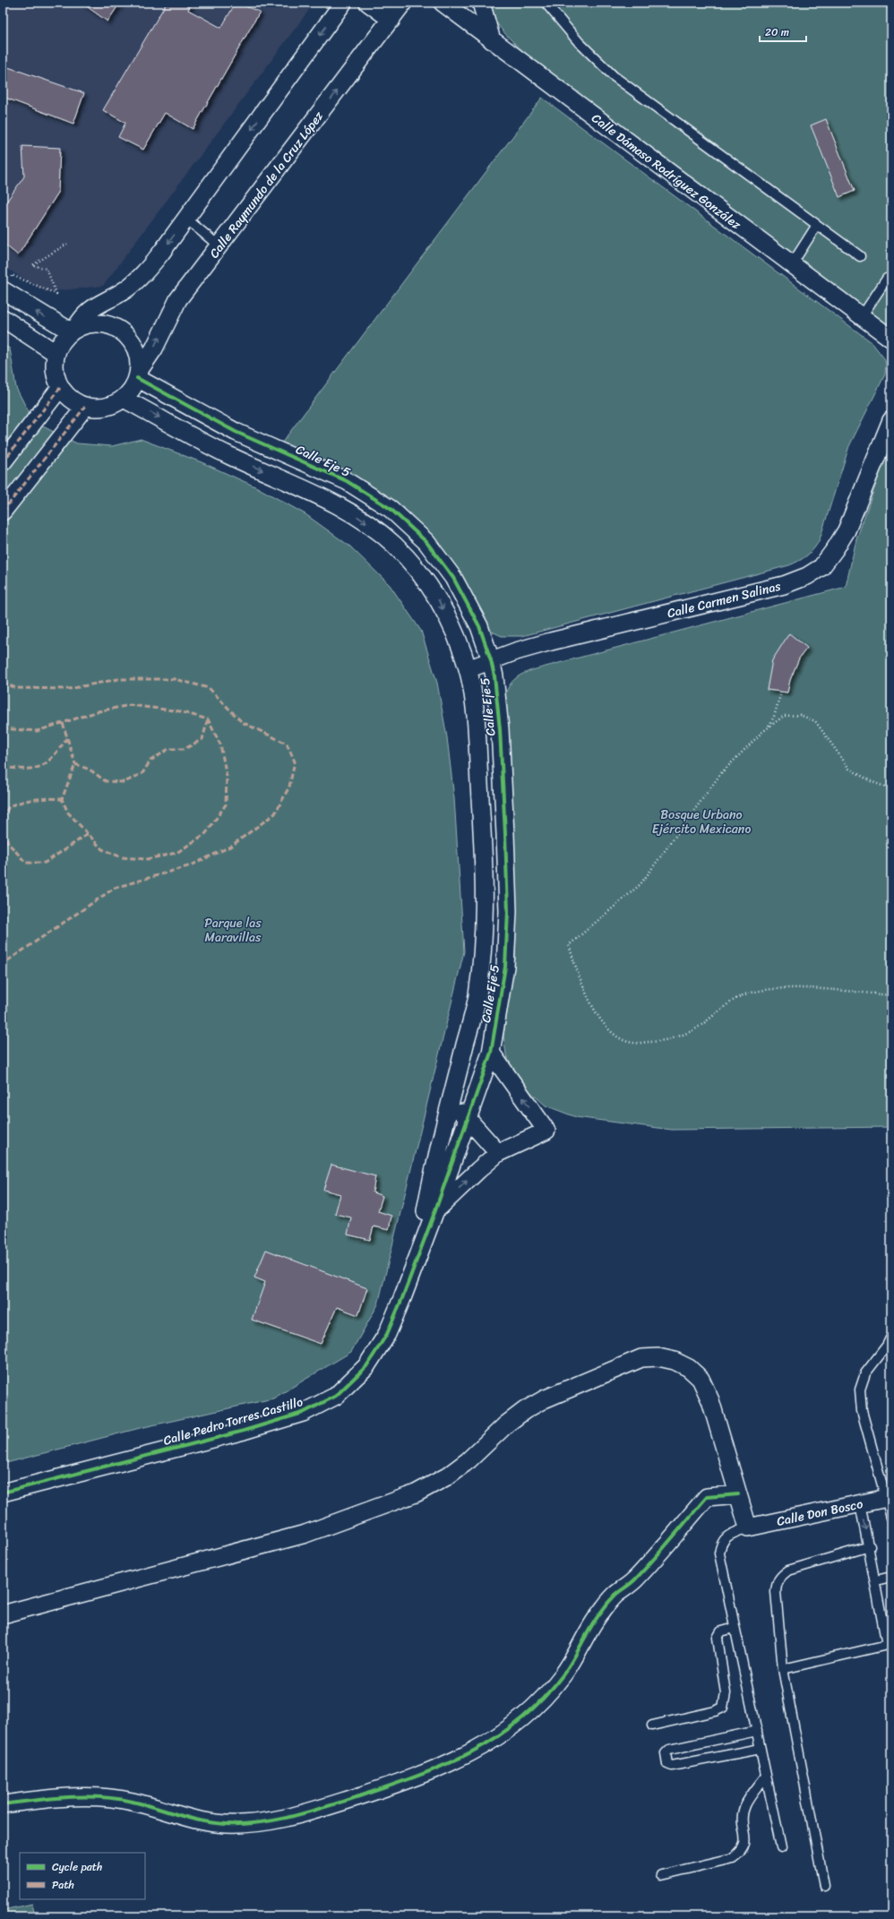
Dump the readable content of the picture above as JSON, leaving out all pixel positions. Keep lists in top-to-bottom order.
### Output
{
  "streets": {
    "street": [
      "Calle Dámaso Rodríguez González",
      "Calle Raymundo de la Cruz López",
      "Calle Eje 5",
      "Calle Carmen Salinas",
      "Calle Pedro Torres Castillo",
      "Calle Don Bosco"
    ]
  },
  "crossings": [
    ["Calle Raymundo de la Cruz López", "Calle Eje 5"],
    ["Calle Eje 5", "Calle Carmen Salinas"],
    ["Calle Eje 5", "Calle Pedro Torres Castillo"]
  ],
  "parks": ["Bosque Urbano Ejército Mexicano", "Parque las Maravillas"],
  "legend": ["Cycle path", "Path"],
  "scale_bar": "20 m"
}
